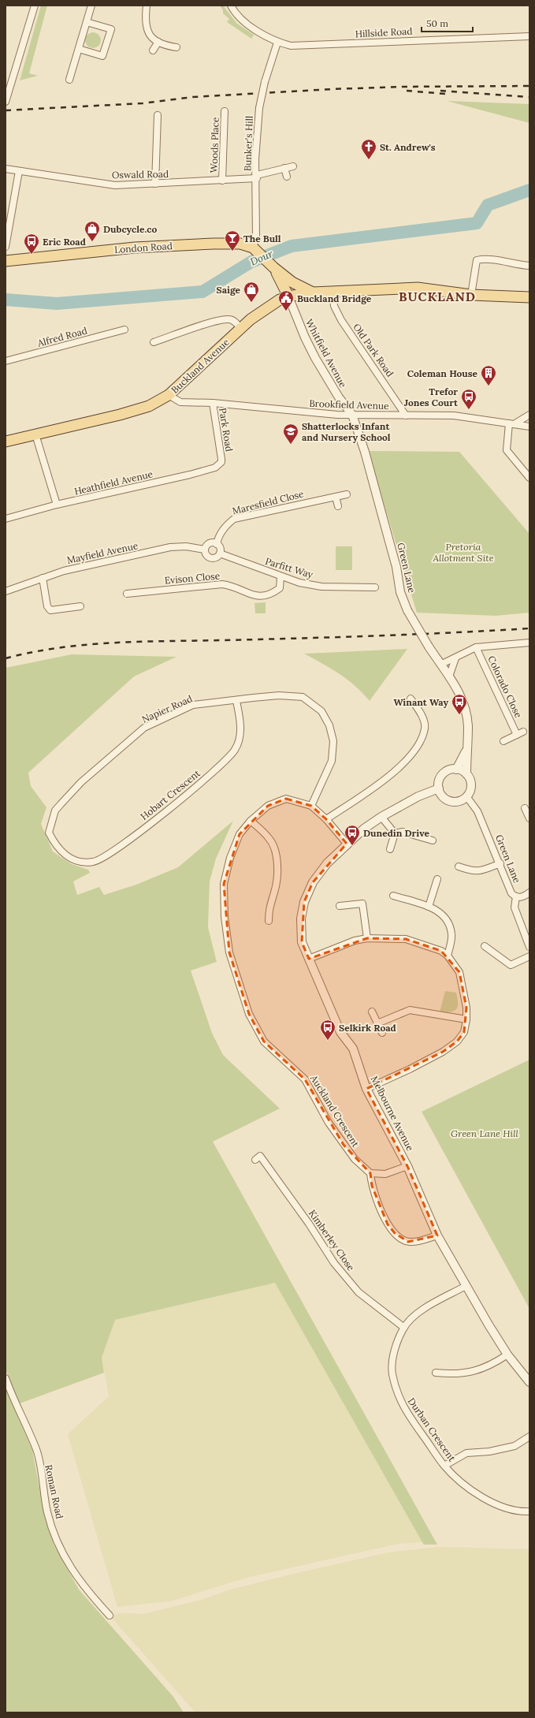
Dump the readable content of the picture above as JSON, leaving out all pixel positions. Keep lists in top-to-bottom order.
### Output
{
  "streets": {
    "main road": ["London Road", "Buckland Avenue"],
    "street": [
      "Hillside Road",
      "Bunker's Hill",
      "Woods Place",
      "Oswald Road",
      "Alfred Road",
      "Old Park Road",
      "Whitfield Avenue",
      "Brookfield Avenue",
      "Park Road",
      "Heathfield Avenue",
      "Maresfield Close",
      "Mayfield Avenue",
      "Parfitt Way",
      "Green Lane",
      "Evison Close",
      "Colorado Close",
      "Napier Road",
      "Hobart Crescent",
      "Auckland Crescent",
      "Melbourne Avenue",
      "Kimberley Close",
      "Durban Crescent",
      "Roman Road"
    ]
  },
  "crossings": [
    ["Hillside Road", "Bunker's Hill"],
    ["Bunker's Hill", "Oswald Road"],
    ["Bunker's Hill", "London Road"],
    ["Woods Place", "Oswald Road"],
    ["Old Park Road", "Buckland Avenue"],
    ["Old Park Road", "Brookfield Avenue"],
    ["Whitfield Avenue", "Buckland Avenue"],
    ["Whitfield Avenue", "Brookfield Avenue"],
    ["Whitfield Avenue", "Green Lane"],
    ["Buckland Avenue", "Brookfield Avenue"],
    ["Brookfield Avenue", "Park Road"],
    ["Brookfield Avenue", "Green Lane"],
    ["Park Road", "Heathfield Avenue"],
    ["Maresfield Close", "Mayfield Avenue"],
    ["Maresfield Close", "Parfitt Way"],
    ["Mayfield Avenue", "Parfitt Way"],
    ["Parfitt Way", "Evison Close"],
    ["Green Lane", "Melbourne Avenue"],
    ["Napier Road", "Hobart Crescent"],
    ["Melbourne Avenue", "Durban Crescent"],
    ["Kimberley Close", "Durban Crescent"]
  ],
  "districts": ["BUCKLAND"],
  "water": ["Dour"],
  "parks": ["Pretoria Allotment Site", "Green Lane Hill"],
  "places": {
    "church": ["St. Andrew's"],
    "shop": ["Dubcycle.co", "Saige"],
    "bar": ["The Bull"],
    "bus stop": [
      "Eric Road",
      "Trefor Jones Court",
      "Winant Way",
      "Dunedin Drive",
      "Selkirk Road"
    ],
    "public building": ["Buckland Bridge"],
    "building": ["Coleman House"],
    "school or university": ["Shatterlocks Infant and Nursery School"]
  },
  "scale_bar": "50 m"
}
